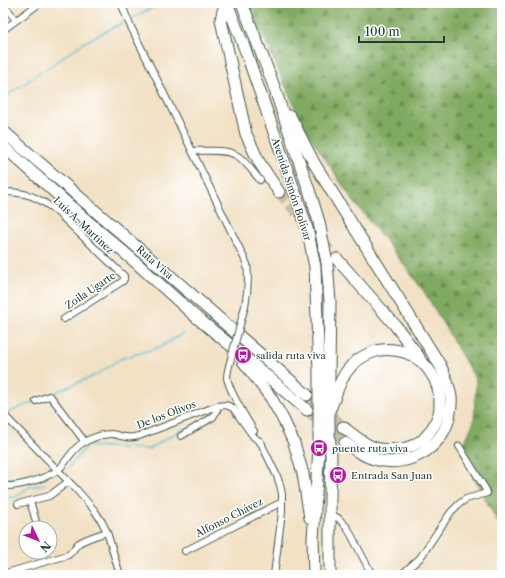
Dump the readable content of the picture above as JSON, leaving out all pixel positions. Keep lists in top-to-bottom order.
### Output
{
  "streets": {
    "highway": ["Avenida Simón Bolívar", "Ruta Viva"],
    "street": [
      "Luis A. Martinez",
      "Zoila Ugarte",
      "De los Olivos",
      "Alfonso Chávez"
    ]
  },
  "crossings": [
    ["Luis A. Martinez", "Zoila Ugarte"]
  ],
  "places": {
    "bus stop": ["salida ruta viva", "puente ruta viva", "Entrada San Juan"]
  },
  "scale_bar": "100 m",
  "north": "bottom right"
}
